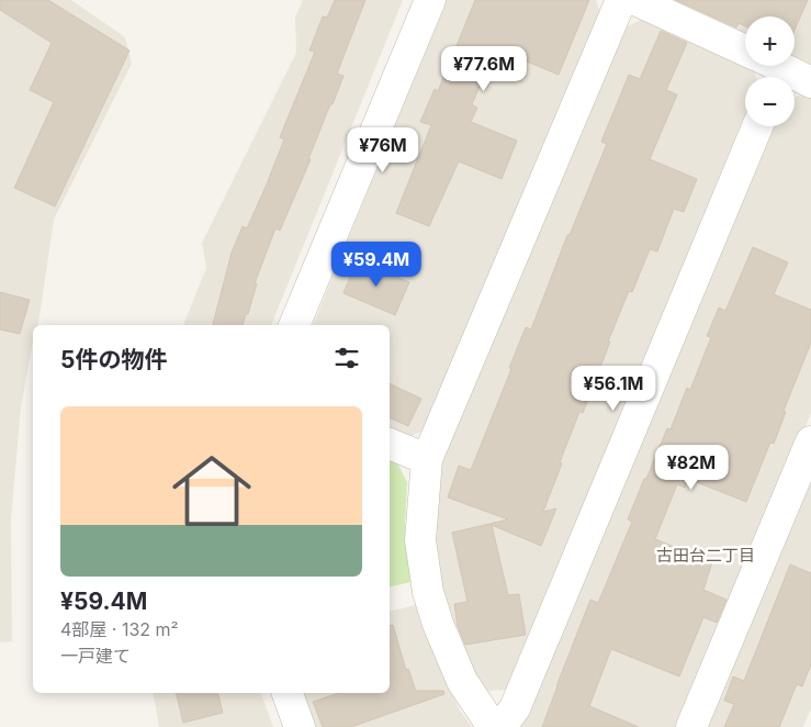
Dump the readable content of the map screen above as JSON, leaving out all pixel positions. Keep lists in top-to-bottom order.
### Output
{
  "districts": ["古田台二丁目"],
  "page": {
    "map_buttons": ["+", "−"],
    "price": [
      "¥77.6M",
      "¥76M",
      "¥59.4M",
      "¥56.1M",
      "¥82M"
    ],
    "heading": "5件の物件",
    "list": [
      {
        "name": "¥59.4M",
        "note": "4部屋 · 132 m² · 一戸建て"
      }
    ]
  }
}
